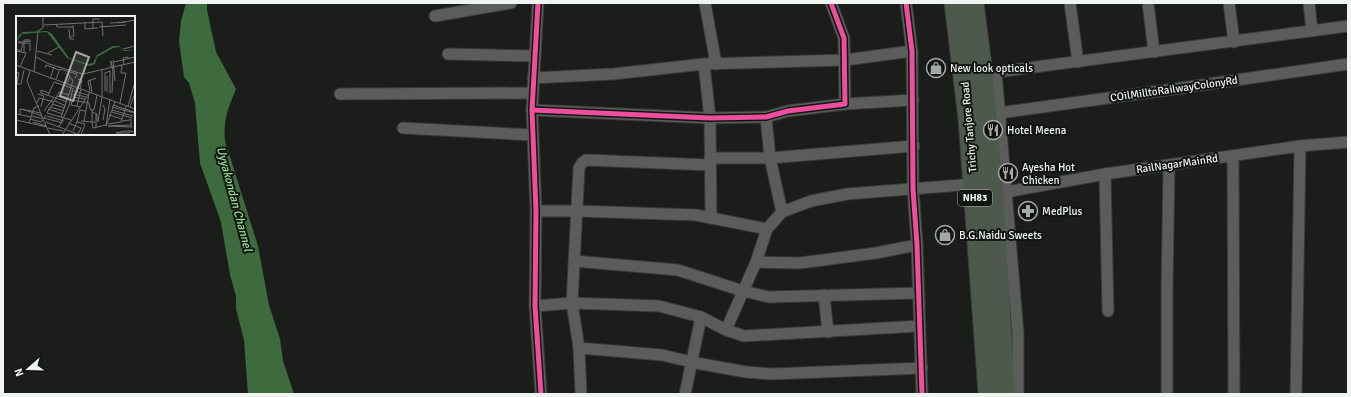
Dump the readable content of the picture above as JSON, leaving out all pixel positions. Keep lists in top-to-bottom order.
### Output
{
  "streets": {
    "highway": ["Trichy Tanjore Road", "NH83"],
    "street": ["COilMilltoRailwayColonyRd", "RailNagarMainRd"]
  },
  "water": ["Uyyakondan Channel"],
  "places": {
    "shop": ["New look opticals", "B.G.Naidu Sweets"],
    "restaurant": ["Hotel Meena", "Ayesha Hot Chicken"],
    "pharmacy": ["MedPlus"]
  },
  "north": "left"
}
